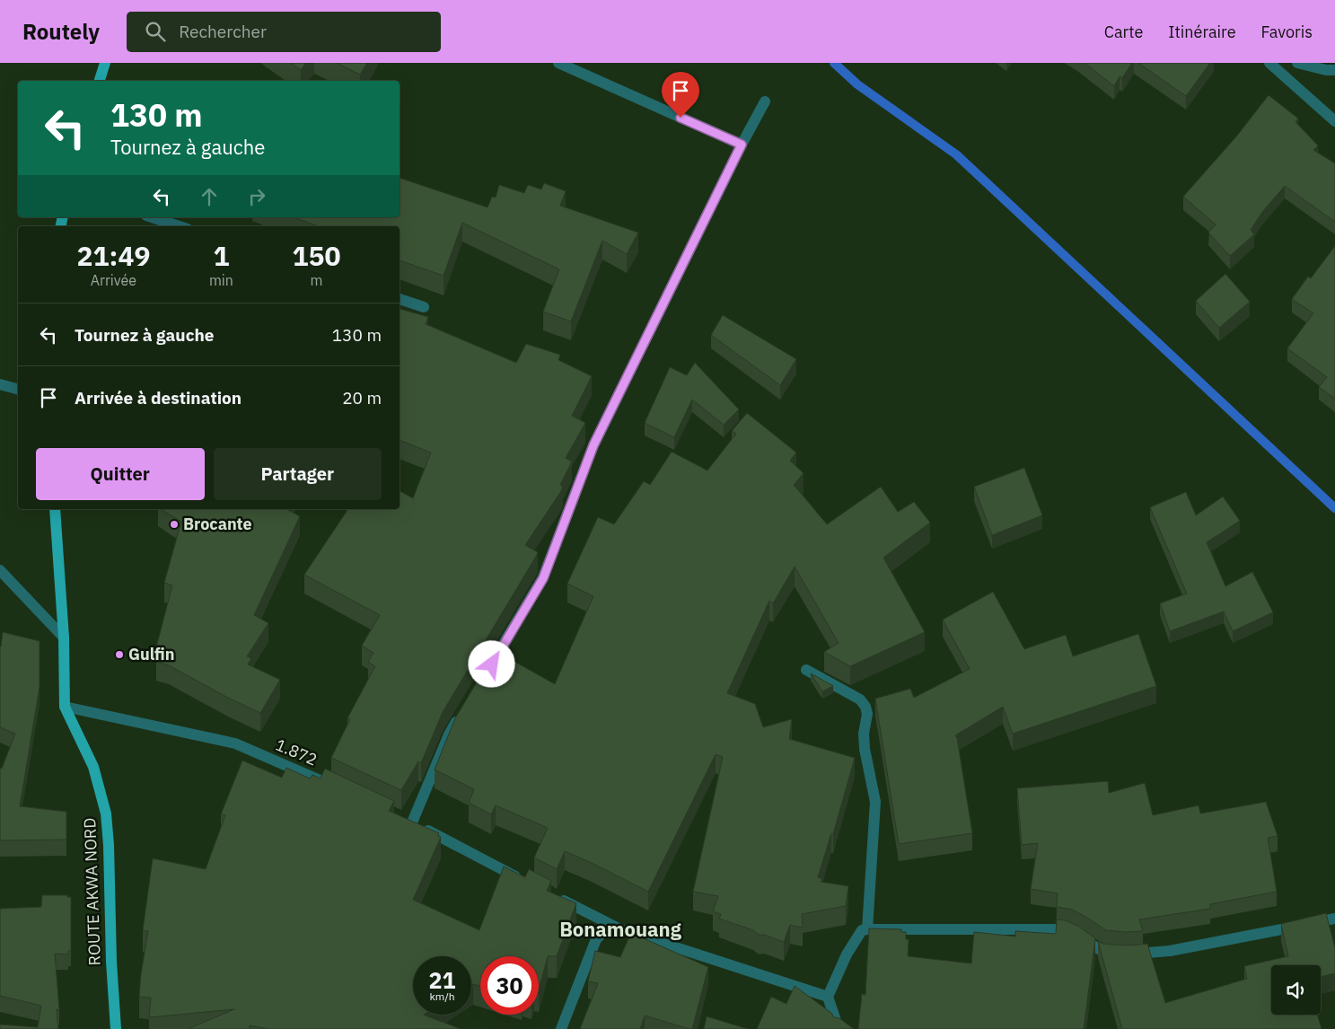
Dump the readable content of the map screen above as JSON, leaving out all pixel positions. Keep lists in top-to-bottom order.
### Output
{
  "streets": {
    "main road": ["ROUTE AKWA NORD"],
    "street": ["1.872"]
  },
  "crossings": [
    ["1.872", "ROUTE AKWA NORD"]
  ],
  "districts": ["Bonamouang"],
  "places": ["Brocante", "Gulfin"],
  "page": {
    "header": "Routely",
    "search": "Rechercher",
    "nav": ["Carte", "Itinéraire", "Favoris"],
    "turn": ["130 m", "Tournez à gauche"],
    "eta": [
      "21:49",
      "Arrivée",
      "1",
      "min",
      "150",
      "m"
    ],
    "list": [
      {
        "name": "Tournez à gauche",
        "value": "130 m"
      },
      {
        "name": "Arrivée à destination",
        "value": "20 m"
      }
    ],
    "buttons": ["Quitter", "Partager"],
    "speed": "21 km/h",
    "limit": "30"
  }
}
